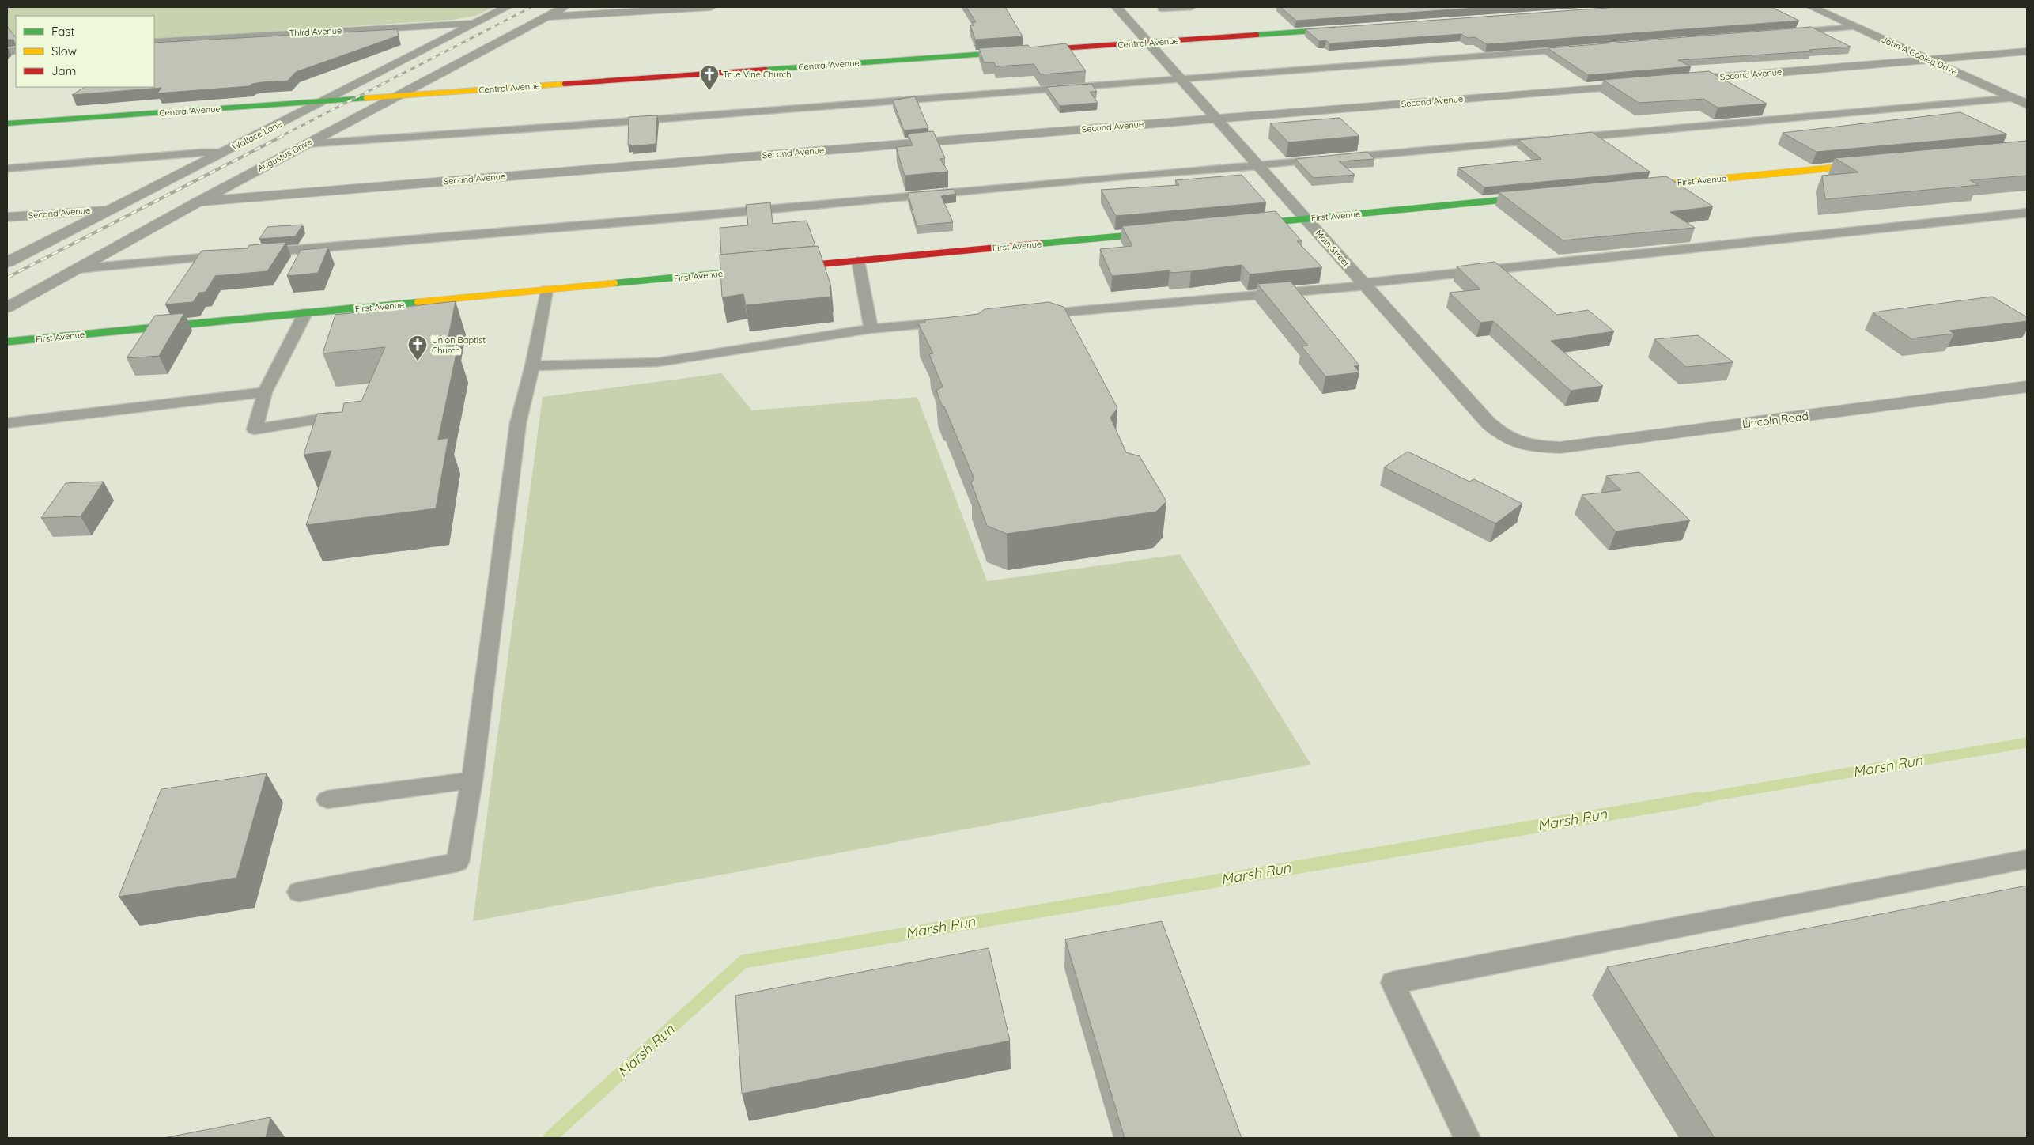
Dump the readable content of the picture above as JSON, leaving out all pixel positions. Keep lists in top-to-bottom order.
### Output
{
  "streets": {
    "street": [
      "Third Avenue",
      "Central Avenue",
      "John A Cooley Drive",
      "Second Avenue",
      "Wallace Lane",
      "Augustus Drive",
      "First Avenue",
      "Main Street",
      "Lincoln Road"
    ]
  },
  "crossings": [
    ["Third Avenue", "Wallace Lane"],
    ["Central Avenue", "Wallace Lane"],
    ["Central Avenue", "Augustus Drive"],
    ["Central Avenue", "Main Street"],
    ["John A Cooley Drive", "Second Avenue"],
    ["Second Avenue", "Wallace Lane"],
    ["Second Avenue", "Augustus Drive"],
    ["Second Avenue", "Main Street"],
    ["First Avenue", "Main Street"],
    ["Main Street", "Lincoln Road"]
  ],
  "water": ["Marsh Run"],
  "places": {
    "church": ["True Vine Church", "Union Baptist Church"]
  },
  "legend": ["Fast", "Slow", "Jam"]
}
